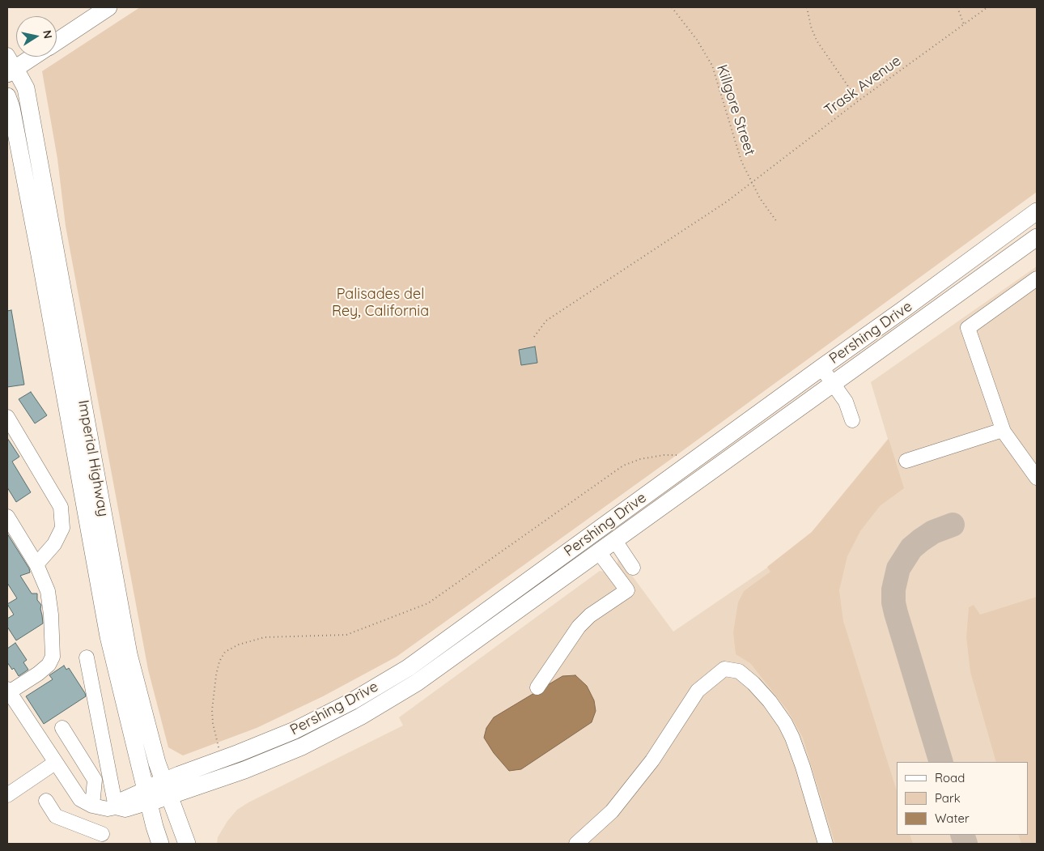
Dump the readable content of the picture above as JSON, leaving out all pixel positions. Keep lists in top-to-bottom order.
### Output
{
  "streets": {
    "main road": ["Pershing Drive", "Imperial Highway"],
    "path": ["Trask Avenue", "Killgore Street"]
  },
  "crossings": [
    ["Trask Avenue", "Killgore Street"],
    ["Pershing Drive", "Imperial Highway"]
  ],
  "parks": ["Palisades del Rey, California"],
  "legend": ["Road", "Park", "Water"],
  "north": "right"
}
